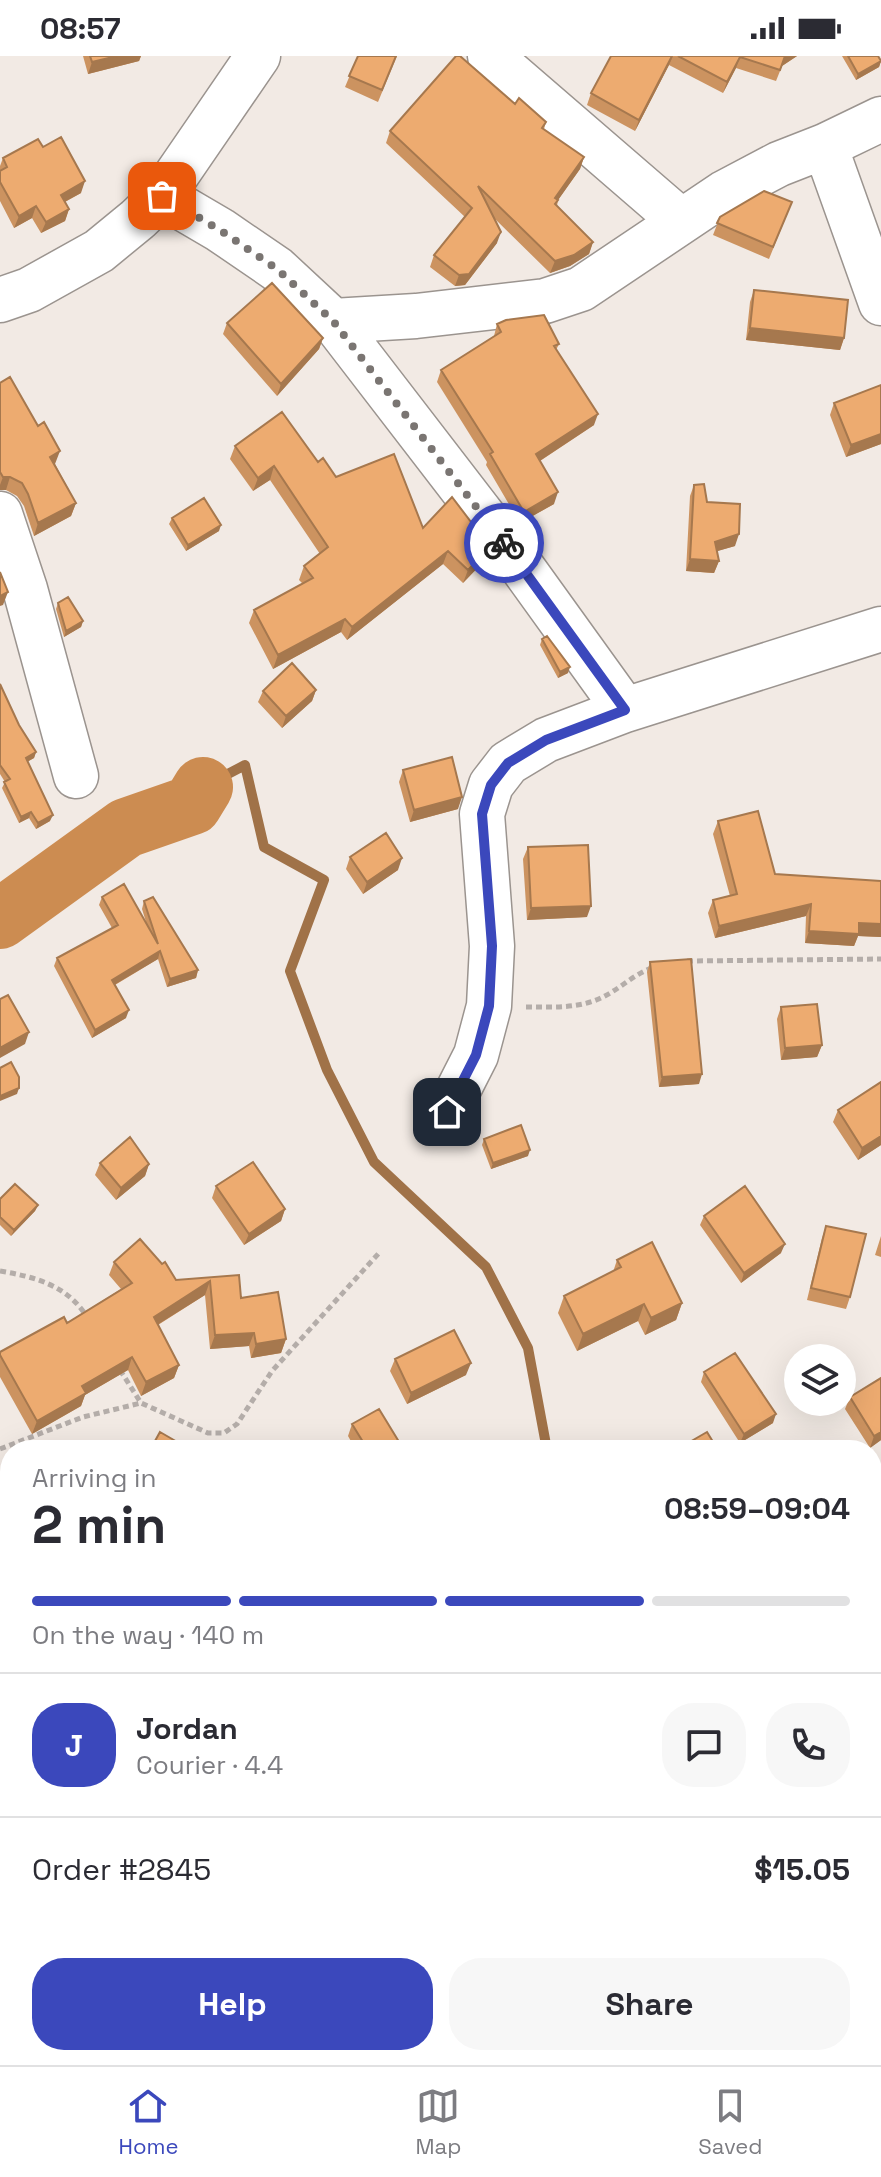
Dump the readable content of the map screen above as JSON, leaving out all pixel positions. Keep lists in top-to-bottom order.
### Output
{
  "page": {
    "status": "08:57",
    "heading": ["2 min", "Arriving in", "08:59–09:04"],
    "panel": [
      "Jordan",
      "Courier · 4.4",
      "Order #2845",
      "$15.05"
    ],
    "bar": "On the way · 140 m",
    "round": "J",
    "buttons": ["Help", "Share"],
    "tabs": ["Home", "Map", "Saved"]
  }
}
